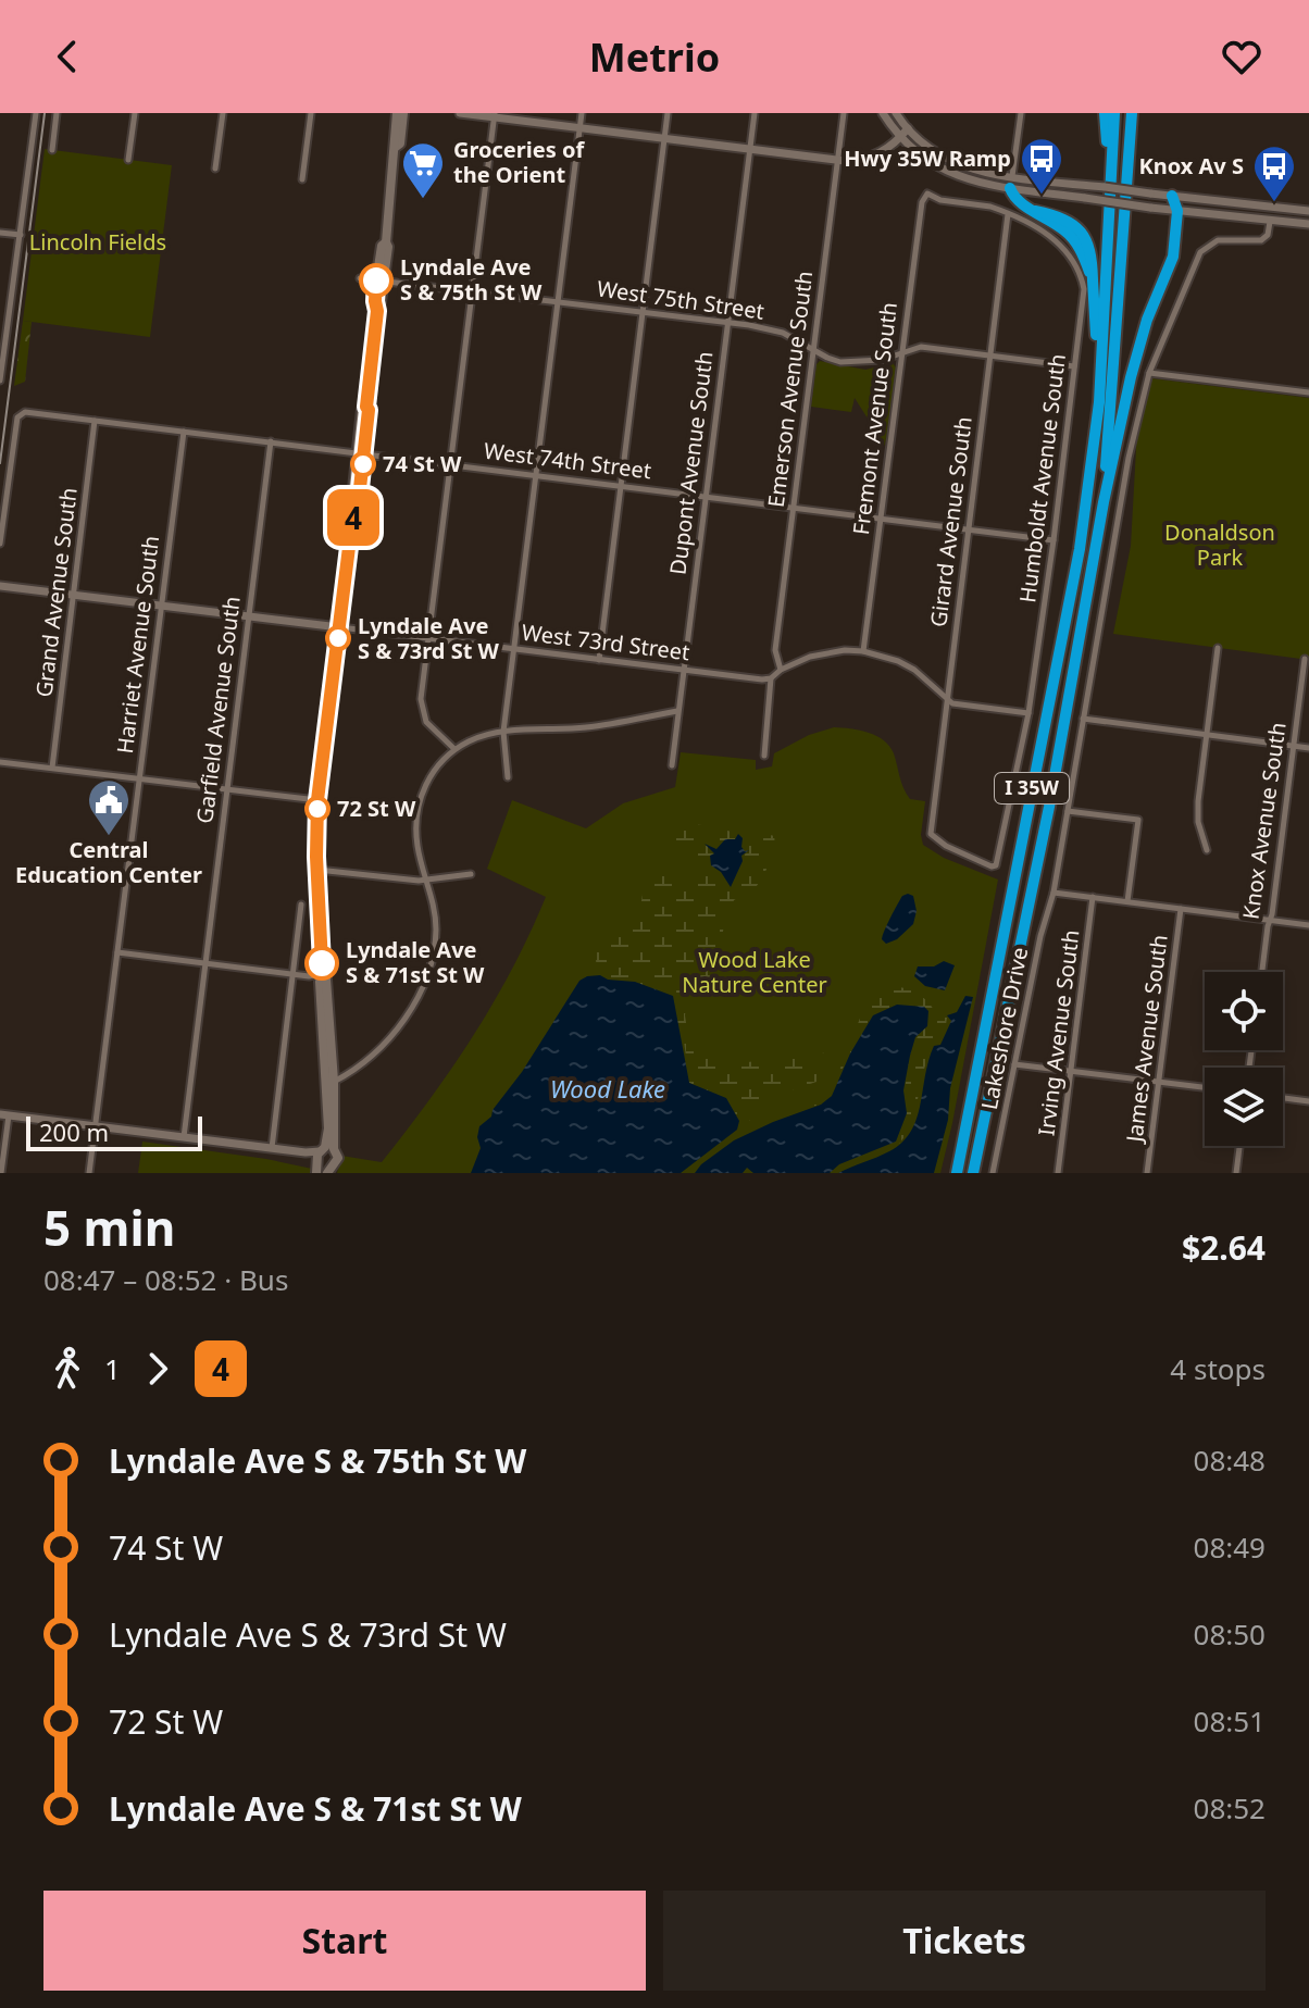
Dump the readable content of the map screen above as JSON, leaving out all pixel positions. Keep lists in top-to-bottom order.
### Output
{
  "streets": {
    "highway": ["I 35W"],
    "street": [
      "West 75th Street",
      "Emerson Avenue South",
      "Fremont Avenue South",
      "West 74th Street",
      "Dupont Avenue South",
      "Humboldt Avenue South",
      "Girard Avenue South",
      "Grand Avenue South",
      "West 73rd Street",
      "Harriet Avenue South",
      "Garfield Avenue South",
      "Knox Avenue South",
      "Lakeshore Drive",
      "Irving Avenue South",
      "James Avenue South"
    ]
  },
  "crossings": [
    ["West 75th Street", "Emerson Avenue South"],
    ["West 75th Street", "Fremont Avenue South"],
    ["West 75th Street", "Dupont Avenue South"],
    ["West 75th Street", "Humboldt Avenue South"],
    ["West 75th Street", "Girard Avenue South"],
    ["Emerson Avenue South", "West 74th Street"],
    ["Fremont Avenue South", "West 74th Street"],
    ["Fremont Avenue South", "Humboldt Avenue South"],
    ["West 74th Street", "Dupont Avenue South"],
    ["West 74th Street", "Humboldt Avenue South"],
    ["West 74th Street", "Girard Avenue South"],
    ["West 74th Street", "Grand Avenue South"],
    ["West 74th Street", "Harriet Avenue South"],
    ["West 74th Street", "Garfield Avenue South"],
    ["Dupont Avenue South", "West 73rd Street"],
    ["Humboldt Avenue South", "Girard Avenue South"],
    ["Grand Avenue South", "West 73rd Street"],
    ["West 73rd Street", "Harriet Avenue South"],
    ["West 73rd Street", "Garfield Avenue South"]
  ],
  "water": ["Wood Lake"],
  "parks": ["Lincoln Fields", "Donaldson Park", "Wood Lake Nature Center"],
  "places": {
    "bus stop": ["Hwy 35W Ramp", "Knox Av S"],
    "supermarket": ["Groceries of the Orient"],
    "other": [
      "Lyndale Ave S & 75th St W",
      "74 St W",
      "Lyndale Ave S & 73rd St W",
      "72 St W",
      "Lyndale Ave S & 71st St W"
    ],
    "public building": ["Central Education Center"]
  },
  "lines": ["bus line 4"],
  "scale_bar": "200 m",
  "page": {
    "header": "Metrio",
    "on_map": "4",
    "scale": "200 m",
    "heading": ["5 min", "08:47 – 08:52 · Bus", "$2.64"],
    "legs": ["1", "4", "4 stops"],
    "list": [
      {
        "name": "Lyndale Ave S & 75th St W",
        "value": "08:48"
      },
      {
        "name": "74 St W",
        "value": "08:49"
      },
      {
        "name": "Lyndale Ave S & 73rd St W",
        "value": "08:50"
      },
      {
        "name": "72 St W",
        "value": "08:51"
      },
      {
        "name": "Lyndale Ave S & 71st St W",
        "value": "08:52"
      }
    ],
    "buttons": ["Start", "Tickets"]
  }
}
